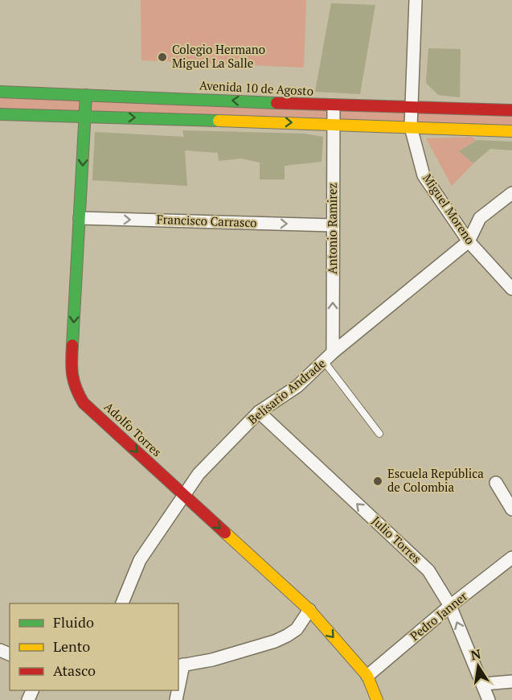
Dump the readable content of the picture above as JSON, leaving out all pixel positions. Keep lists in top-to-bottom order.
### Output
{
  "streets": {
    "main road": ["Avenida 10 de Agosto", "Adolfo Torres"],
    "street": [
      "Miguel Moreno",
      "Francisco Carrasco",
      "Antonio Ramirez",
      "Belisario Andrade",
      "Julio Torres",
      "Pedro Janner"
    ]
  },
  "crossings": [
    ["Avenida 10 de Agosto", "Miguel Moreno"],
    ["Avenida 10 de Agosto", "Antonio Ramirez"],
    ["Avenida 10 de Agosto", "Adolfo Torres"],
    ["Miguel Moreno", "Belisario Andrade"],
    ["Francisco Carrasco", "Antonio Ramirez"],
    ["Francisco Carrasco", "Adolfo Torres"],
    ["Antonio Ramirez", "Belisario Andrade"],
    ["Belisario Andrade", "Adolfo Torres"],
    ["Belisario Andrade", "Julio Torres"],
    ["Adolfo Torres", "Pedro Janner"],
    ["Julio Torres", "Pedro Janner"]
  ],
  "one_way": [
    "Francisco Carrasco",
    "Antonio Ramirez",
    "Adolfo Torres",
    "Julio Torres"
  ],
  "places": ["Colegio Hermano Miguel La Salle", "Escuela República de Colombia"],
  "legend": ["Fluido", "Lento", "Atasco"],
  "north": "top"
}
